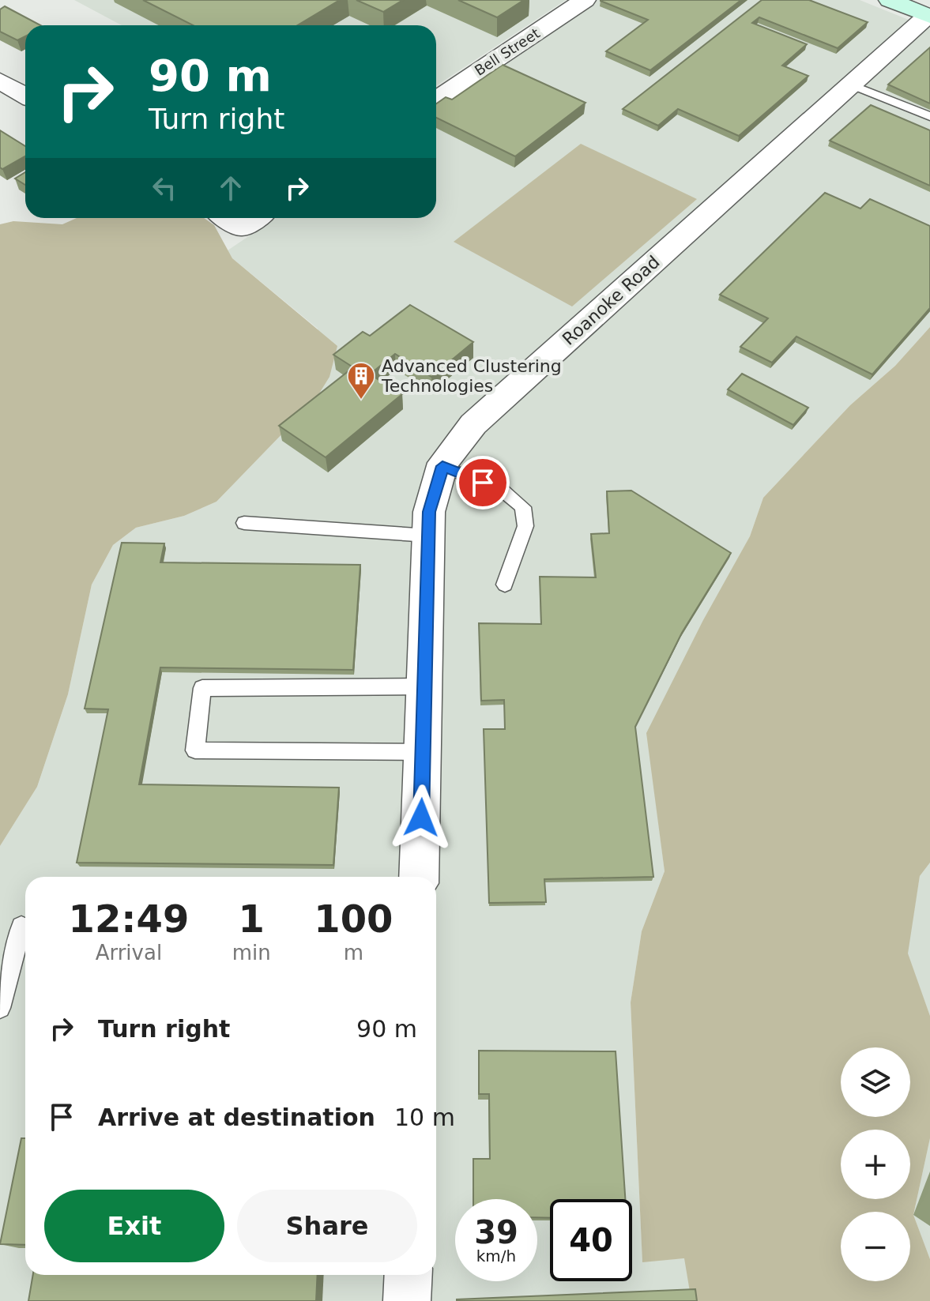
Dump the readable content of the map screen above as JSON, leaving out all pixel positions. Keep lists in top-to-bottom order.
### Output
{
  "streets": {
    "street": ["Bell Street", "Roanoke Road"]
  },
  "places": {
    "building": ["Advanced Clustering Technologies"]
  },
  "page": {
    "turn": ["90 m", "Turn right"],
    "eta": [
      "12:49",
      "Arrival",
      "1",
      "min",
      "100",
      "m"
    ],
    "list": [
      {
        "name": "Turn right",
        "value": "90 m"
      },
      {
        "name": "Arrive at destination",
        "value": "10 m"
      }
    ],
    "map_buttons": ["+", "−"],
    "buttons": ["Exit", "Share"],
    "speed": "39 km/h",
    "limit": "40"
  }
}
